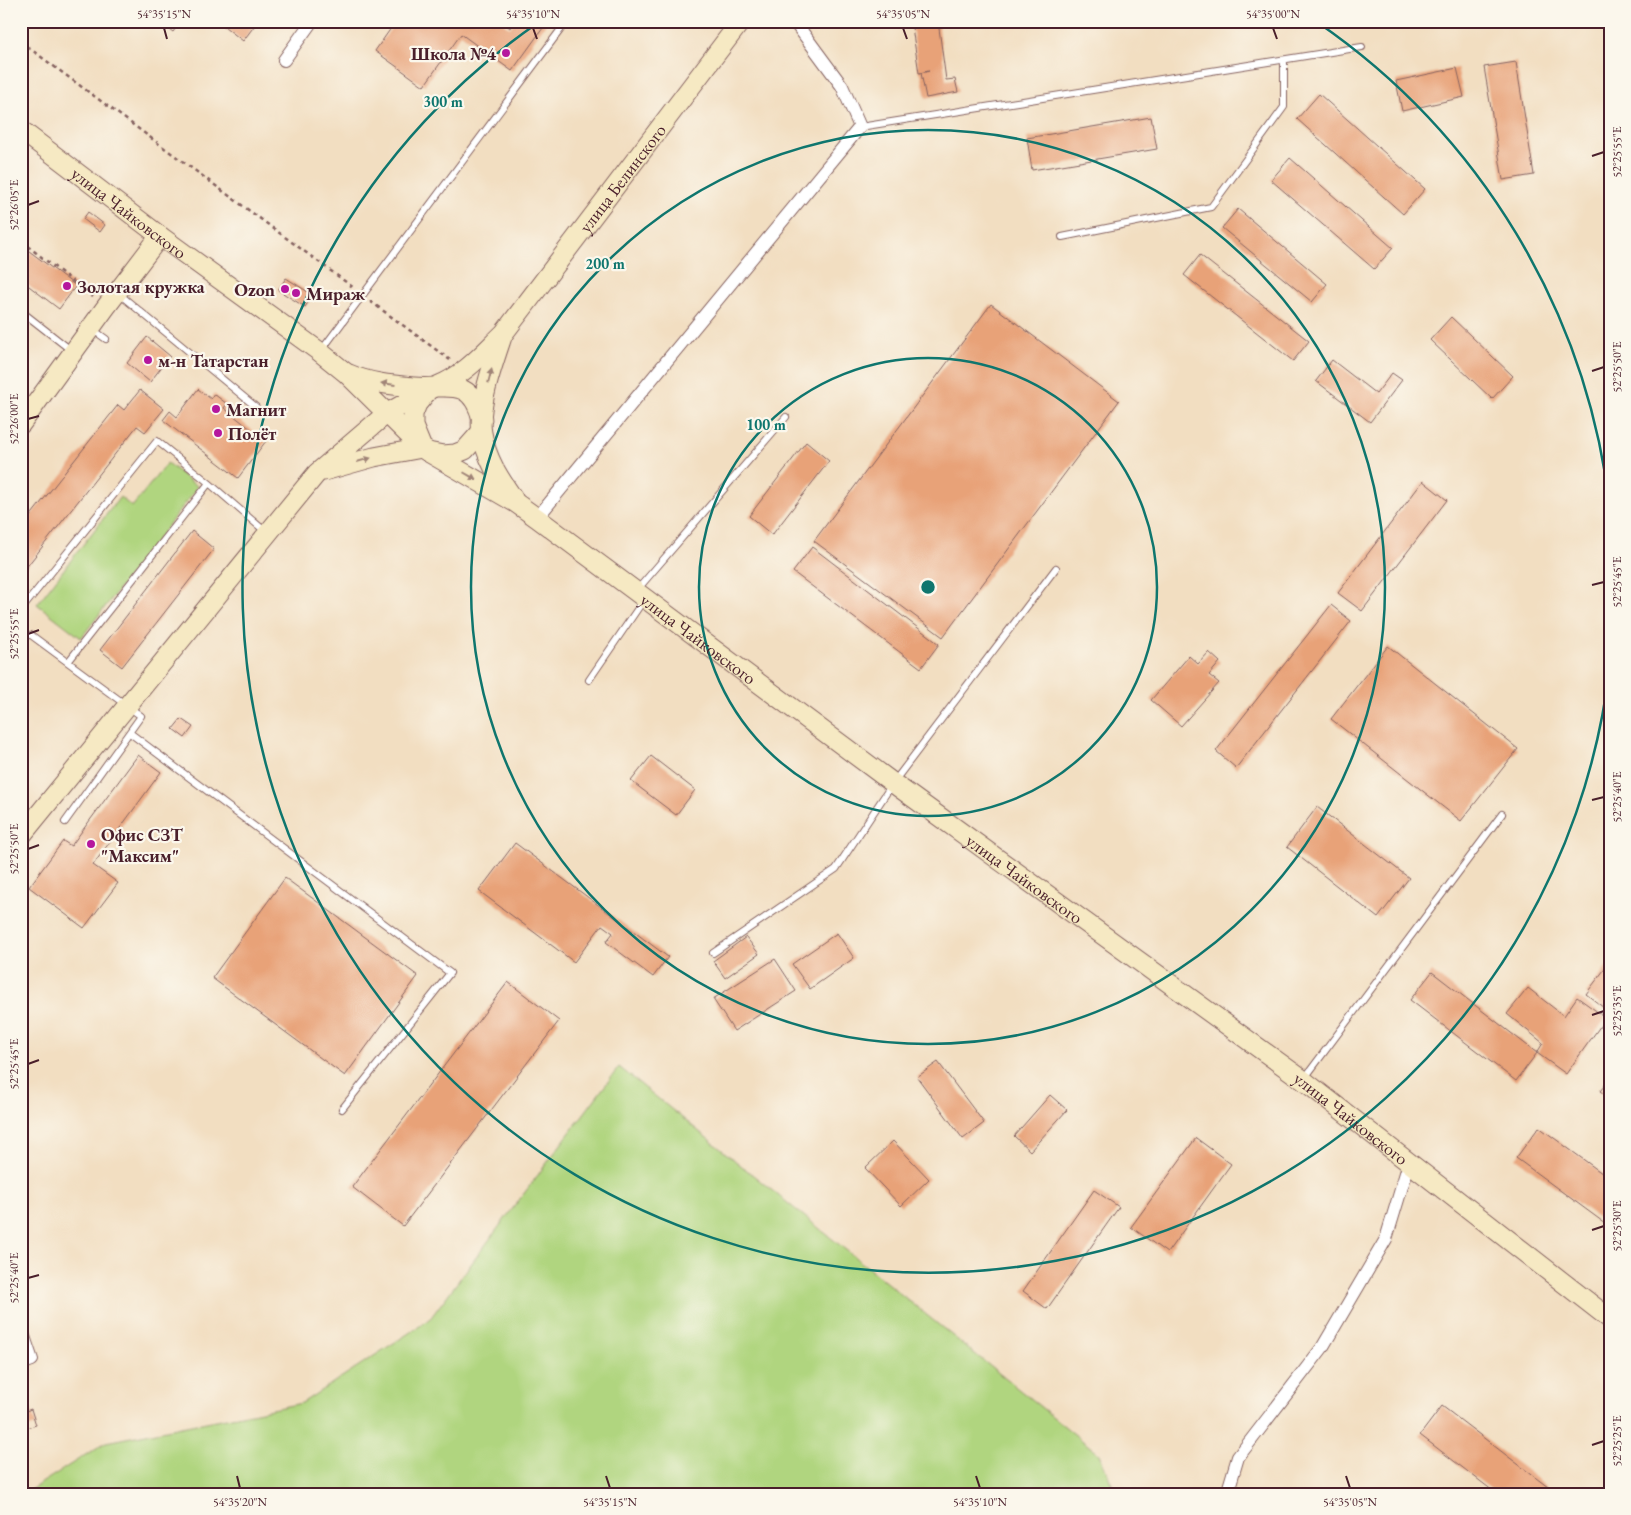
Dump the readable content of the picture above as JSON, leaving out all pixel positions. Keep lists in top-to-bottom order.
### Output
{
  "streets": {
    "main road": ["улица Белинского", "улица Чайковского"]
  },
  "places": [
    "Школа №4",
    "Золотая кружка",
    "Ozon",
    "Мираж",
    "м-н Татарстан",
    "Магнит",
    "Полёт",
    "Офис СЗТ \"Максим\""
  ],
  "coordinates": [
    "54°35'15\"N",
    "54°35'10\"N",
    "54°35'05\"N",
    "54°35'00\"N",
    "52°25'55\"E",
    "52°26'05\"E",
    "52°25'50\"E",
    "52°26'00\"E",
    "52°25'45\"E",
    "52°25'40\"E",
    "52°25'35\"E",
    "52°25'30\"E",
    "52°25'25\"E",
    "54°35'20\"N"
  ],
  "rings": ["300 m", "200 m", "100 m"]
}
